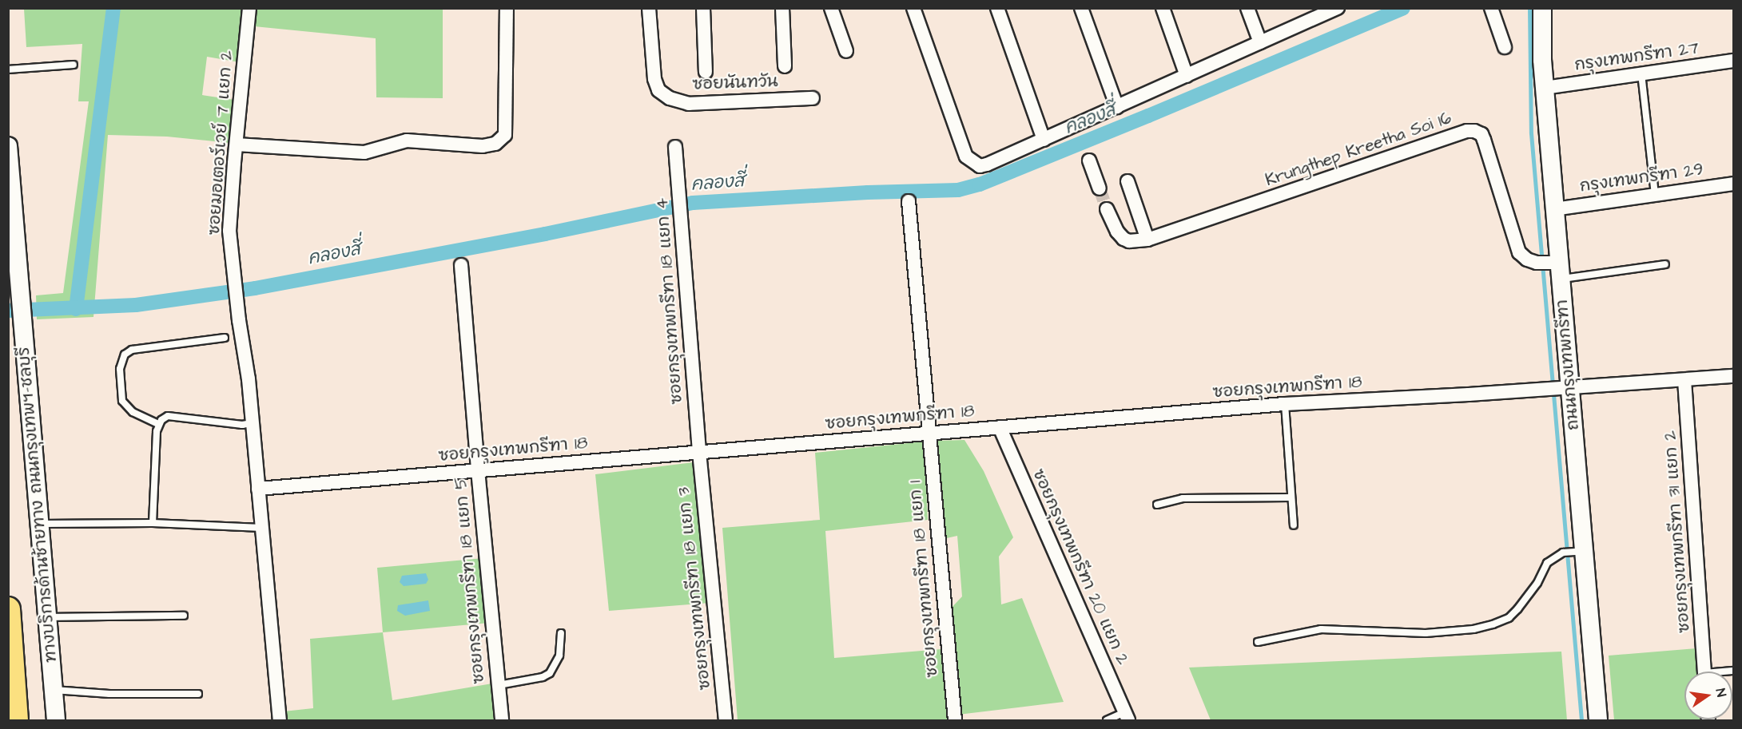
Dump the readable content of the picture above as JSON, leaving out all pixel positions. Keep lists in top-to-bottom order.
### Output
{
  "streets": {
    "main road": ["ถนนกรุงเทพกรีฑา", "ทางบริการด้านซ้ายทาง ถนนกรุงเทพฯ-ชลบุรี"],
    "street": [
      "กรุงเทพกรีฑา 27",
      "ซอยนันทวัน",
      "ซอยมอเตอร์เวย์ 7 แยก 2",
      "Krungthep Kreetha Soi 16",
      "กรุงเทพกรีฑา 29",
      "ซอยกรุงเทพกรีฑา 18 แยก 4",
      "ซอยกรุงเทพกรีฑา 18",
      "ซอยกรุงเทพกรีฑา 31 แยก 2",
      "ซอยกรุงเทพกรีฑา 20 แยก 2",
      "ซอยกรุงเทพกรีฑา 18 แยก 1",
      "ซอยกรุงเทพกรีฑา 18 แยก 5",
      "ซอยกรุงเทพกรีฑา 18 แยก 3"
    ]
  },
  "crossings": [
    ["กรุงเทพกรีฑา 27", "ถนนกรุงเทพกรีฑา"],
    ["ซอยมอเตอร์เวย์ 7 แยก 2", "ซอยกรุงเทพกรีฑา 18"],
    ["Krungthep Kreetha Soi 16", "ถนนกรุงเทพกรีฑา"],
    ["กรุงเทพกรีฑา 29", "ถนนกรุงเทพกรีฑา"],
    ["ซอยกรุงเทพกรีฑา 18 แยก 4", "ซอยกรุงเทพกรีฑา 18"],
    ["ซอยกรุงเทพกรีฑา 18 แยก 4", "ซอยกรุงเทพกรีฑา 18 แยก 3"],
    ["ถนนกรุงเทพกรีฑา", "ซอยกรุงเทพกรีฑา 18"],
    ["ซอยกรุงเทพกรีฑา 18", "ซอยกรุงเทพกรีฑา 31 แยก 2"],
    ["ซอยกรุงเทพกรีฑา 18", "ซอยกรุงเทพกรีฑา 20 แยก 2"],
    ["ซอยกรุงเทพกรีฑา 18", "ซอยกรุงเทพกรีฑา 18 แยก 1"],
    ["ซอยกรุงเทพกรีฑา 18", "ซอยกรุงเทพกรีฑา 18 แยก 5"],
    ["ซอยกรุงเทพกรีฑา 18", "ซอยกรุงเทพกรีฑา 18 แยก 3"]
  ],
  "water": ["คลองสี่"],
  "north": "right"
}
